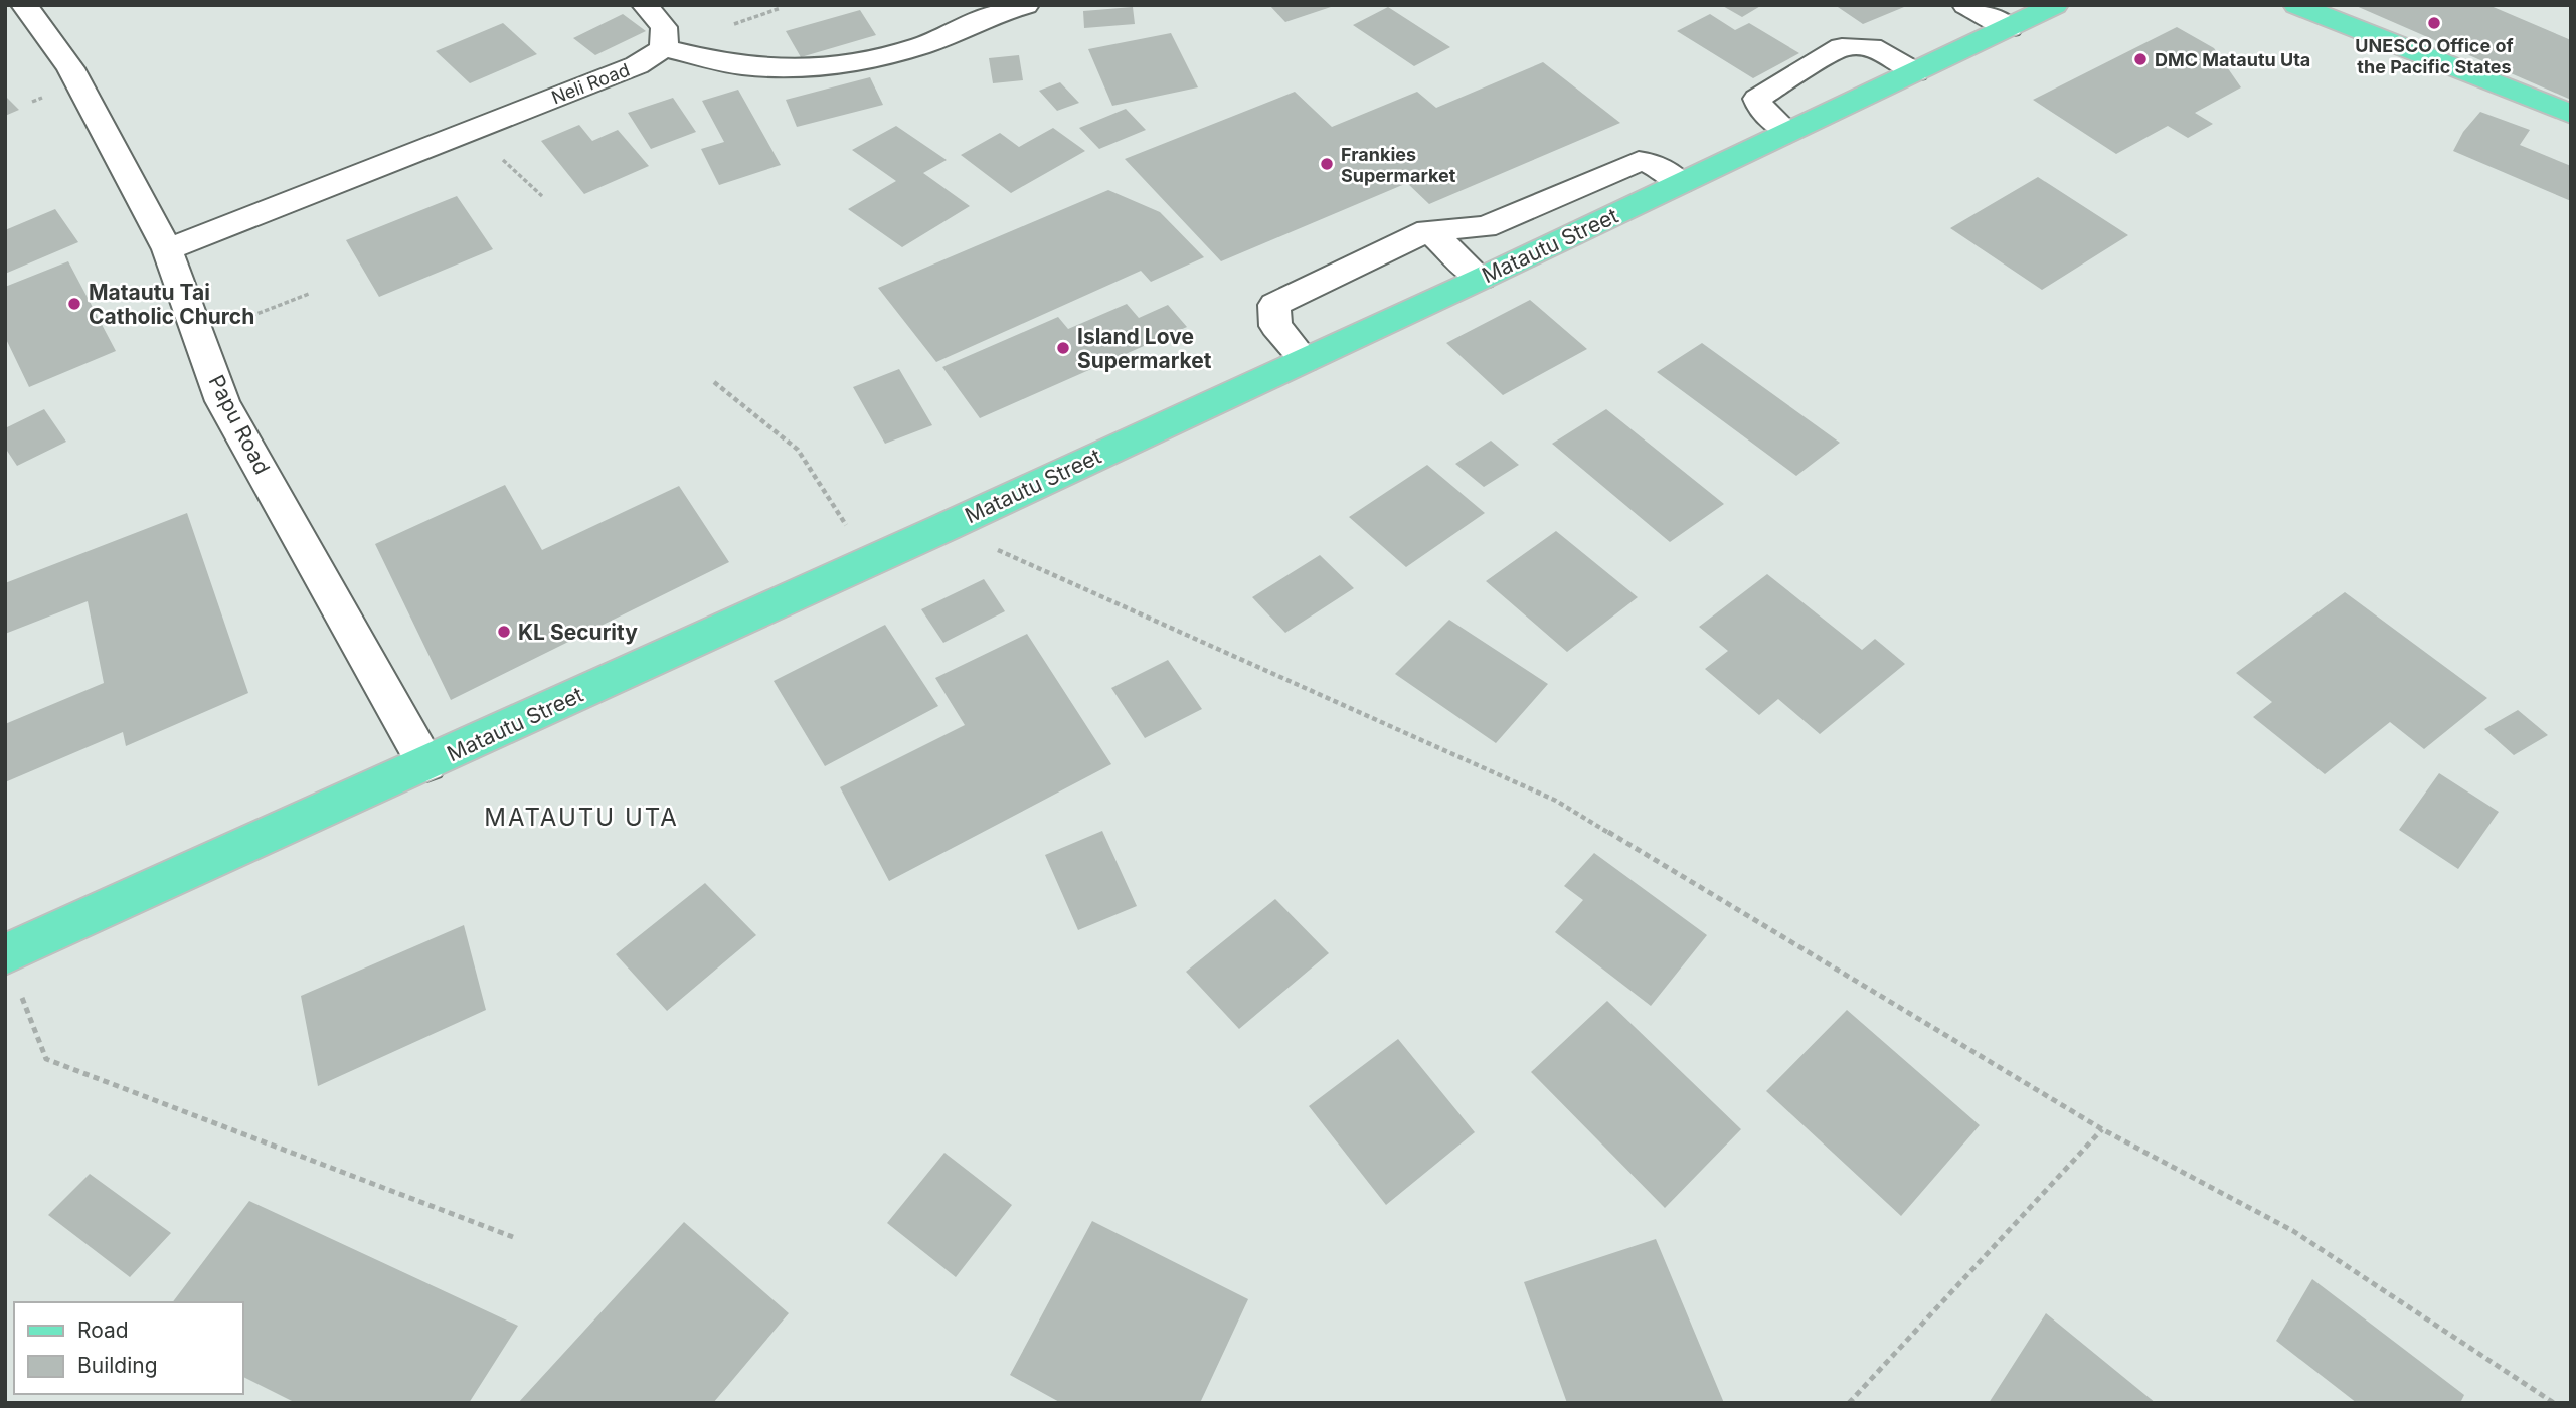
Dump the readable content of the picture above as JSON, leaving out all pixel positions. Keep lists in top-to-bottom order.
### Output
{
  "streets": {
    "main road": ["Matautu Street"],
    "street": ["Neli Road", "Papu Road"]
  },
  "crossings": [
    ["Neli Road", "Papu Road"],
    ["Matautu Street", "Papu Road"]
  ],
  "districts": ["MATAUTU UTA"],
  "places": [
    "UNESCO Office of the Pacific States",
    "DMC Matautu Uta",
    "Frankies Supermarket",
    "Matautu Tai Catholic Church",
    "Island Love Supermarket",
    "KL Security"
  ],
  "legend": ["Road", "Building"]
}
